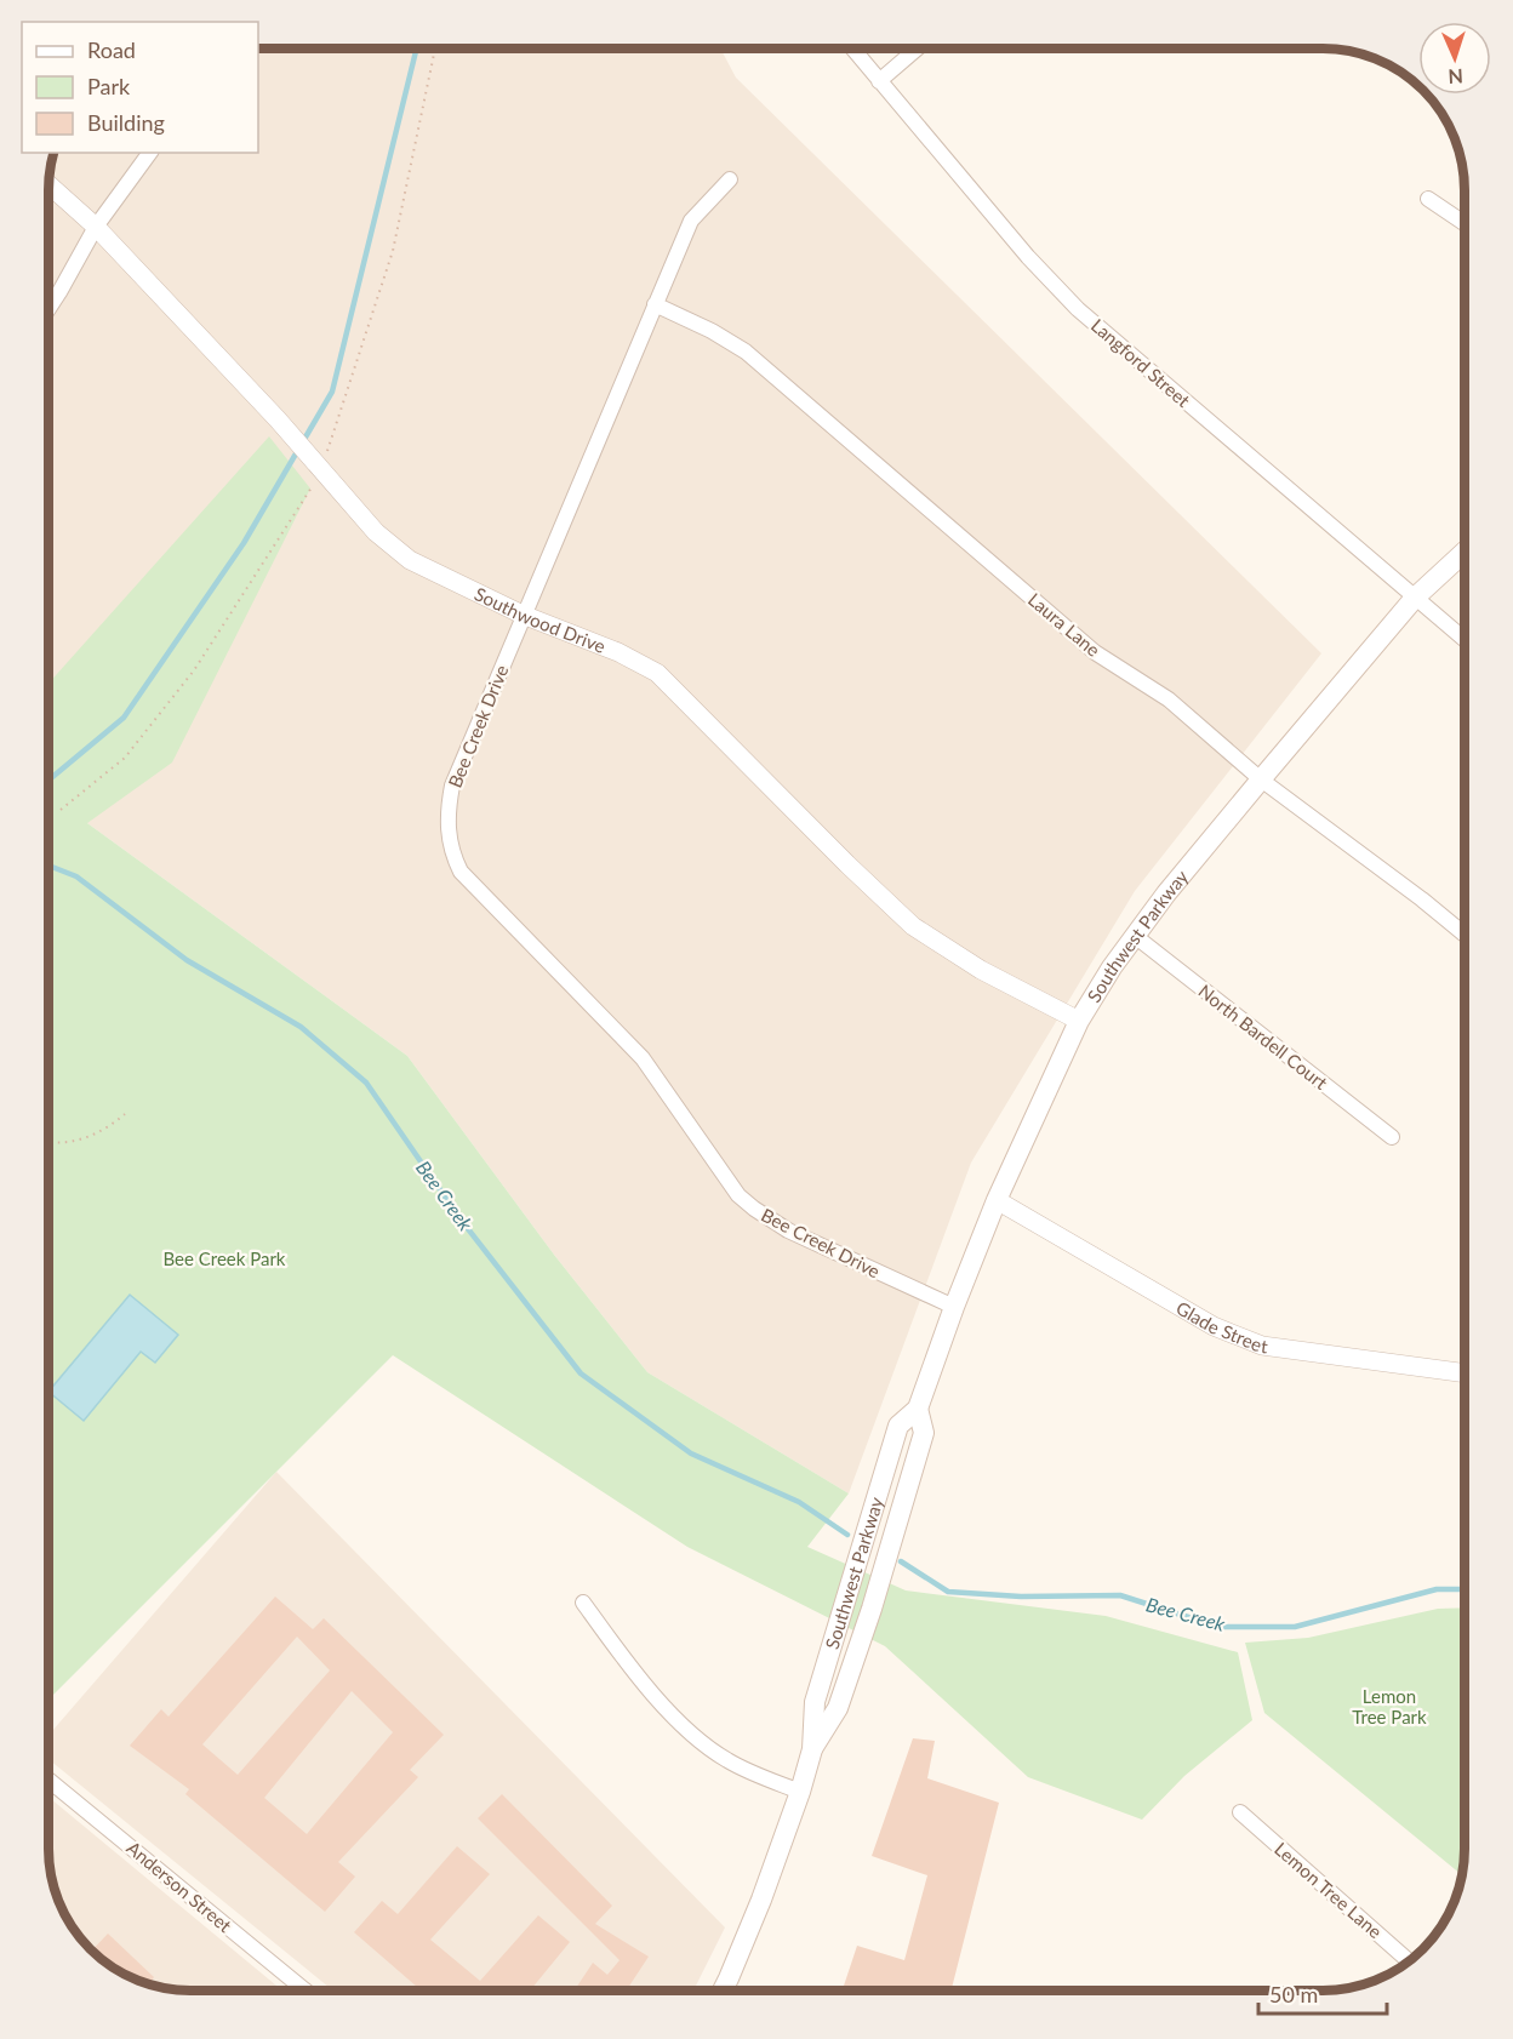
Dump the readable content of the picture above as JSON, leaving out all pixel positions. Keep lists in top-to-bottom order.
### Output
{
  "streets": {
    "main road": ["Southwest Parkway"],
    "street": [
      "Langford Street",
      "Southwood Drive",
      "Laura Lane",
      "Bee Creek Drive",
      "North Bardell Court",
      "Glade Street",
      "Anderson Street",
      "Lemon Tree Lane"
    ]
  },
  "crossings": [
    ["Langford Street", "Southwest Parkway"],
    ["Southwood Drive", "Bee Creek Drive"],
    ["Southwood Drive", "Southwest Parkway"],
    ["Laura Lane", "Bee Creek Drive"],
    ["Laura Lane", "Southwest Parkway"],
    ["Bee Creek Drive", "Southwest Parkway"],
    ["Southwest Parkway", "North Bardell Court"],
    ["Southwest Parkway", "Glade Street"]
  ],
  "water": ["Bee Creek"],
  "parks": ["Bee Creek Park", "Lemon Tree Park"],
  "legend": ["Road", "Park", "Building"],
  "scale_bar": "50 m",
  "north": "bottom"
}
